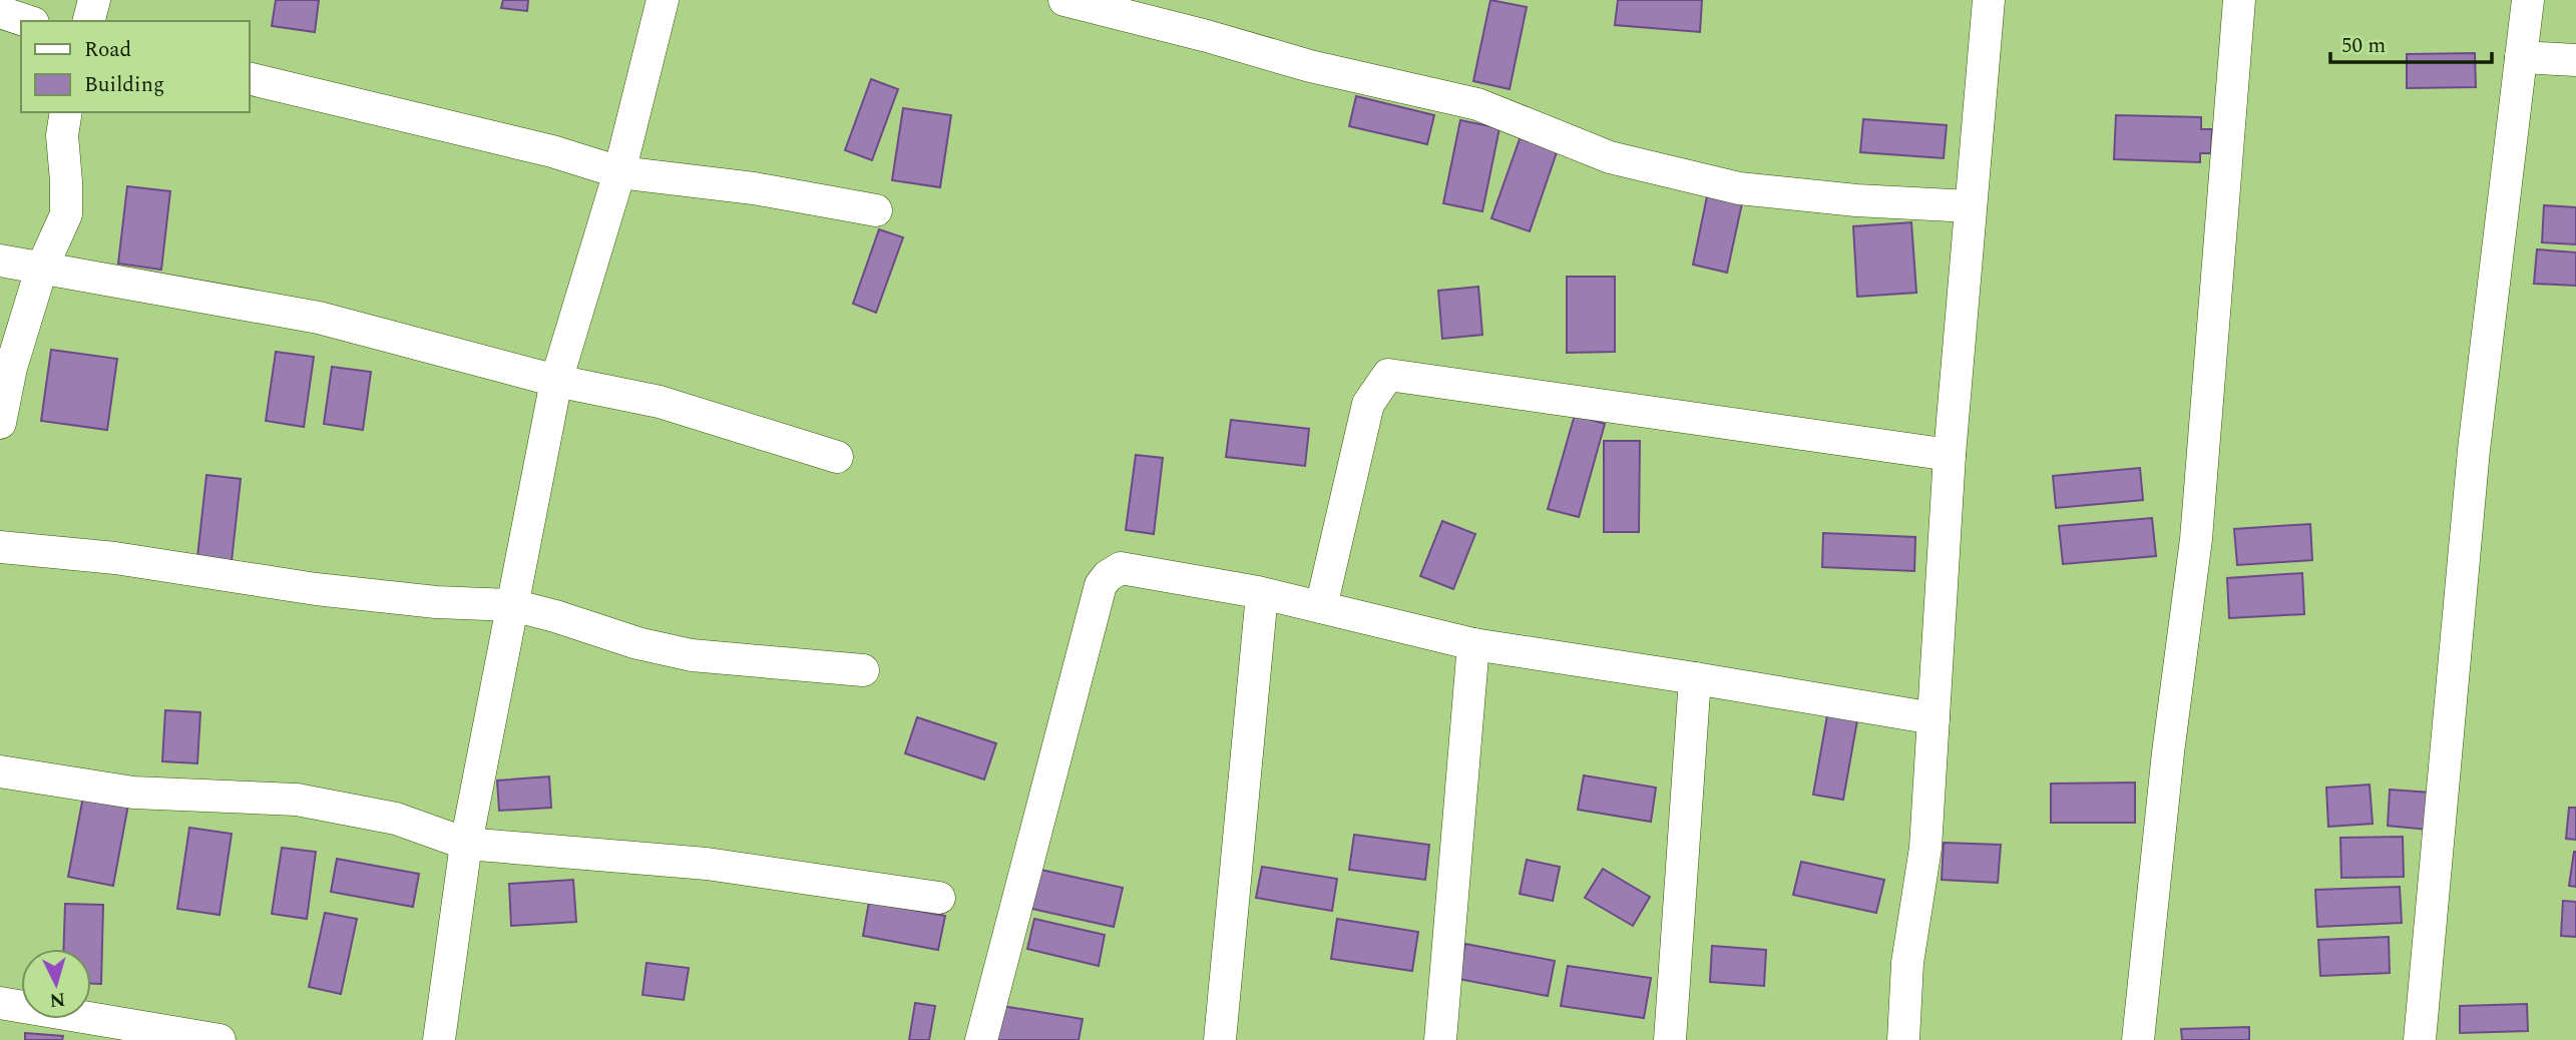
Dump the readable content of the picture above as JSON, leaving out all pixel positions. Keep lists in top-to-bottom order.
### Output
{
  "legend": ["Road", "Building"],
  "scale_bar": "50 m",
  "north": "bottom"
}
